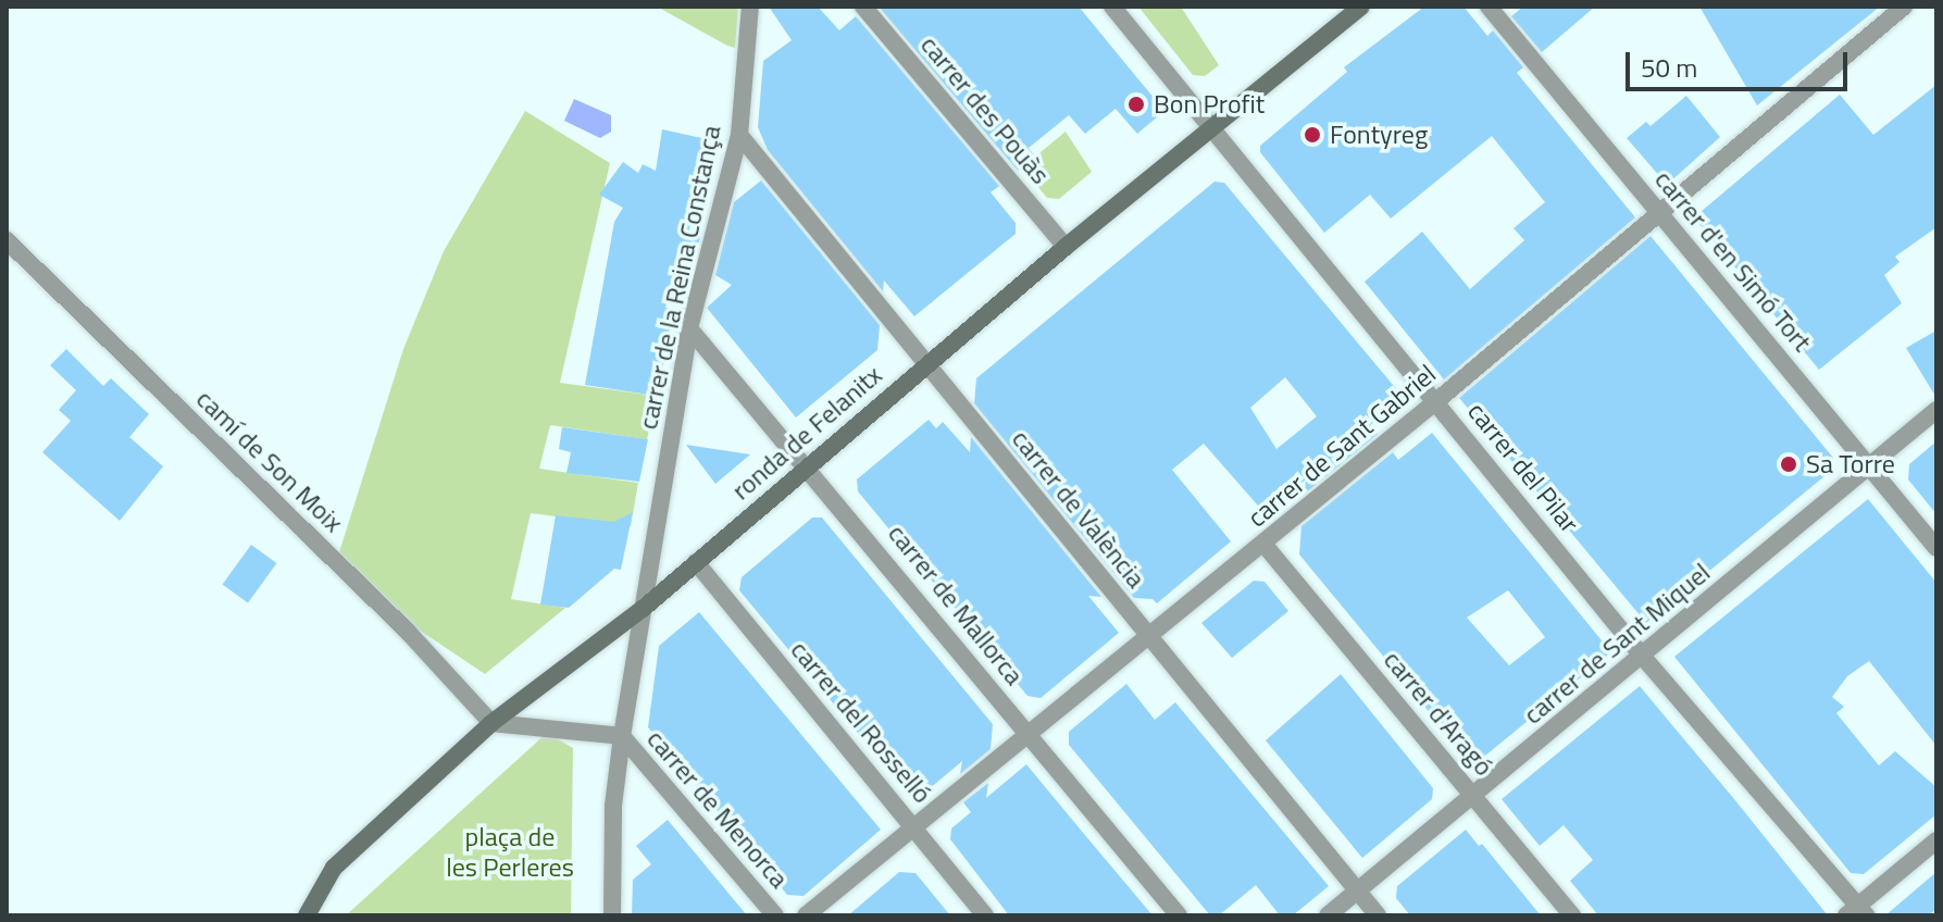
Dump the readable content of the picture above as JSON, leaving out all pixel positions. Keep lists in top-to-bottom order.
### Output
{
  "streets": {
    "main road": ["ronda de Felanitx"],
    "street": [
      "carrer des Pouàs",
      "carrer d'en Simó Tort",
      "carrer de la Reina Constança",
      "carrer de Sant Gabriel",
      "camí de Son Moix",
      "carrer del Pilar",
      "carrer de València",
      "carrer de Mallorca",
      "carrer de Sant Miquel",
      "carrer d'Aragó",
      "carrer del Rosselló",
      "carrer de Menorca"
    ]
  },
  "crossings": [
    ["carrer des Pouàs", "ronda de Felanitx"],
    ["carrer d'en Simó Tort", "carrer de Sant Gabriel"],
    ["carrer d'en Simó Tort", "carrer de Sant Miquel"],
    ["carrer de la Reina Constança", "ronda de Felanitx"],
    ["carrer de la Reina Constança", "carrer de València"],
    ["carrer de la Reina Constança", "carrer de Mallorca"],
    ["carrer de la Reina Constança", "carrer de Menorca"],
    ["ronda de Felanitx", "camí de Son Moix"],
    ["ronda de Felanitx", "carrer del Pilar"],
    ["ronda de Felanitx", "carrer de València"],
    ["ronda de Felanitx", "carrer de Mallorca"],
    ["ronda de Felanitx", "carrer del Rosselló"],
    ["carrer de Sant Gabriel", "carrer del Pilar"],
    ["carrer de Sant Gabriel", "carrer de València"],
    ["carrer de Sant Gabriel", "carrer de Mallorca"],
    ["carrer de Sant Gabriel", "carrer d'Aragó"],
    ["carrer de Sant Gabriel", "carrer del Rosselló"],
    ["carrer del Pilar", "carrer de Sant Miquel"],
    ["carrer de València", "carrer de Sant Miquel"],
    ["carrer de Sant Miquel", "carrer d'Aragó"]
  ],
  "parks": ["plaça de les Perleres"],
  "places": ["Bon Profit", "Fontyreg", "Sa Torre"],
  "scale_bar": "50 m"
}
